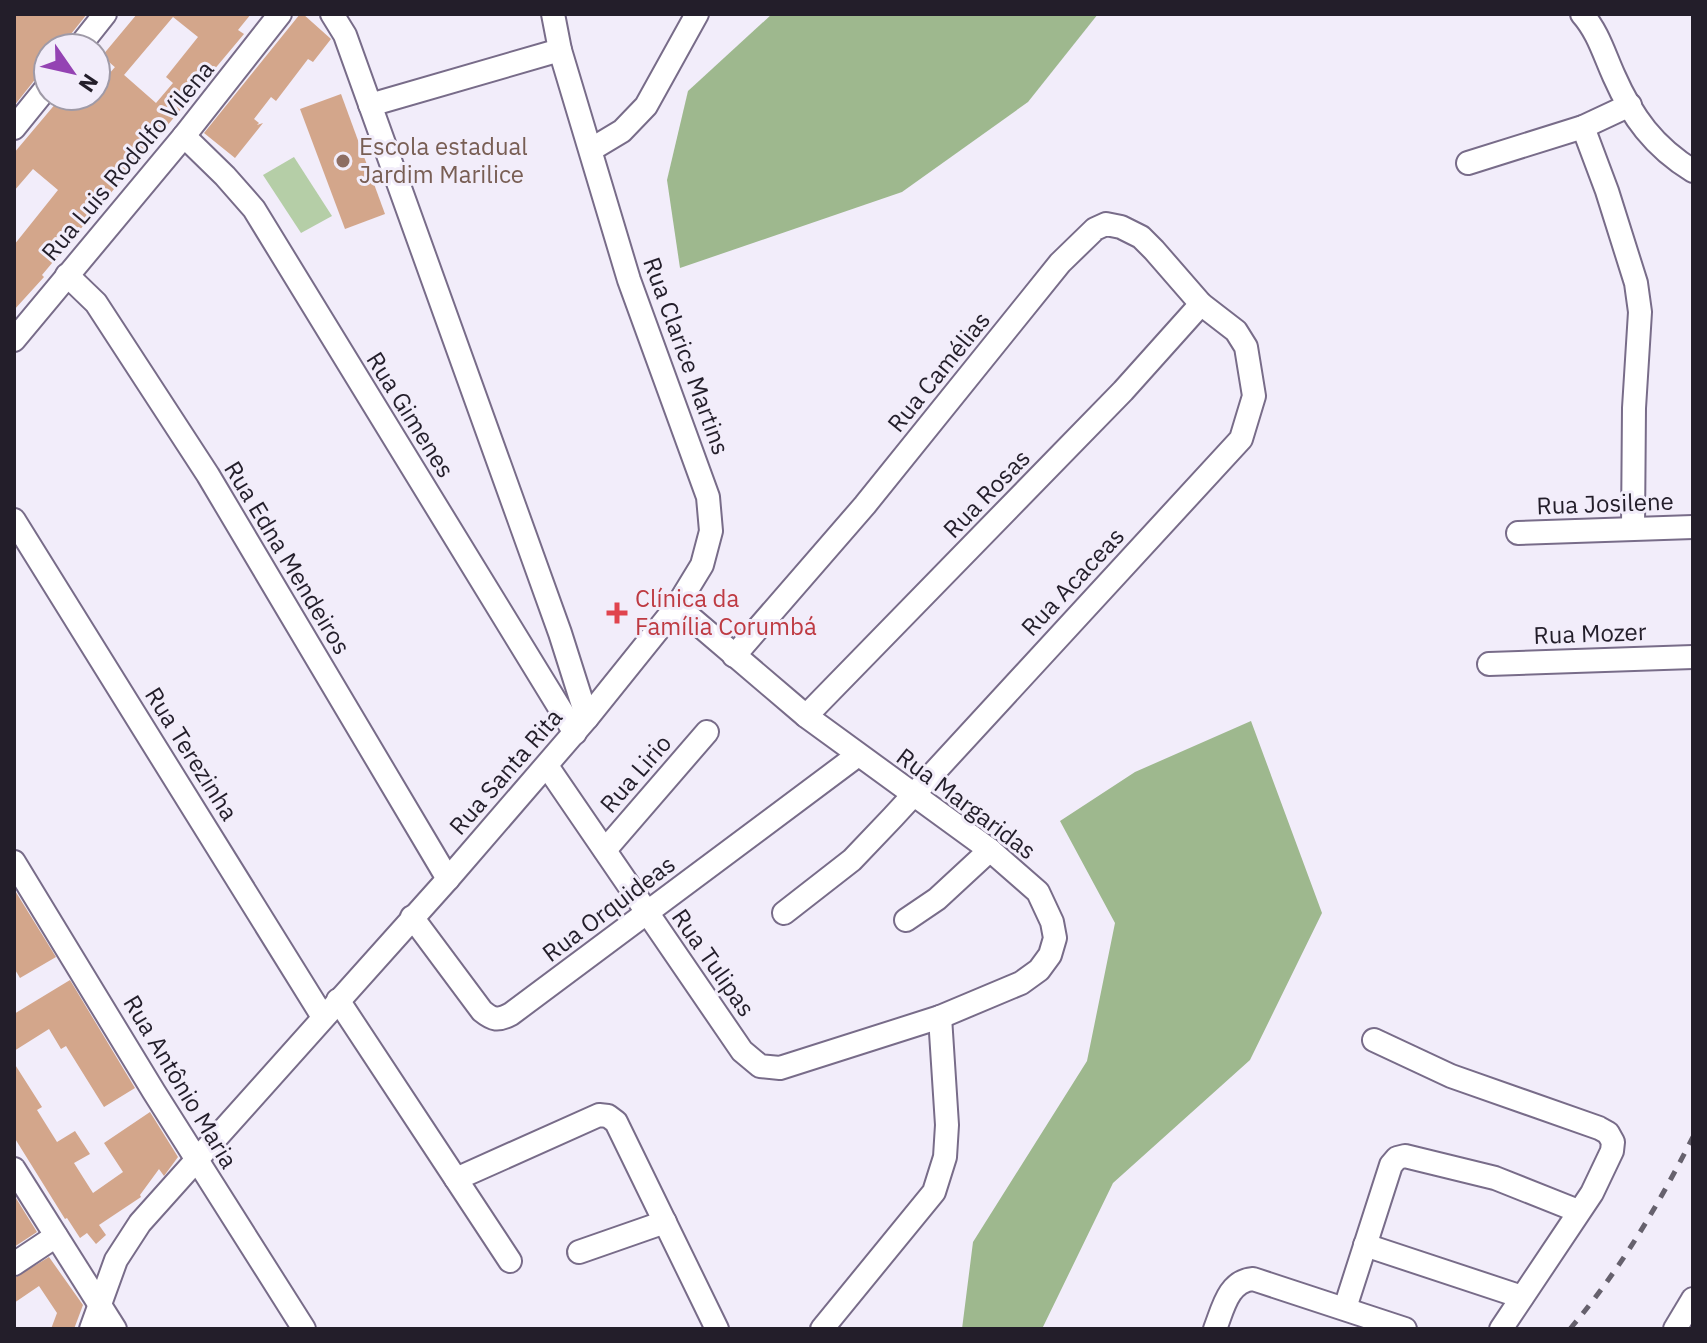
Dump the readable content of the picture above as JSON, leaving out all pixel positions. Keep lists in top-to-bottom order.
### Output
{
  "streets": {
    "street": [
      "Rua Luis Rodolfo Vilena",
      "Rua Clarice Martins",
      "Rua Camélias",
      "Rua Gimenes",
      "Rua Rosas",
      "Rua Josilene",
      "Rua Edna Mendeiros",
      "Rua Acaceas",
      "Rua Mozer",
      "Rua Terezinha",
      "Rua Santa Rita",
      "Rua Lirio",
      "Rua Margaridas",
      "Rua Orquideas",
      "Rua Tulipas",
      "Rua Antônio Maria"
    ]
  },
  "crossings": [
    ["Rua Luis Rodolfo Vilena", "Rua Gimenes"],
    ["Rua Luis Rodolfo Vilena", "Rua Edna Mendeiros"],
    ["Rua Clarice Martins", "Rua Gimenes"],
    ["Rua Clarice Martins", "Rua Santa Rita"],
    ["Rua Clarice Martins", "Rua Margaridas"],
    ["Rua Camélias", "Rua Rosas"],
    ["Rua Camélias", "Rua Acaceas"],
    ["Rua Camélias", "Rua Margaridas"],
    ["Rua Gimenes", "Rua Santa Rita"],
    ["Rua Rosas", "Rua Margaridas"],
    ["Rua Edna Mendeiros", "Rua Santa Rita"],
    ["Rua Acaceas", "Rua Margaridas"],
    ["Rua Terezinha", "Rua Santa Rita"],
    ["Rua Santa Rita", "Rua Orquideas"],
    ["Rua Santa Rita", "Rua Tulipas"],
    ["Rua Santa Rita", "Rua Antônio Maria"],
    ["Rua Lirio", "Rua Tulipas"],
    ["Rua Margaridas", "Rua Orquideas"],
    ["Rua Margaridas", "Rua Tulipas"],
    ["Rua Orquideas", "Rua Tulipas"]
  ],
  "places": {
    "other": ["Escola estadual Jardim Marilice"],
    "health": ["Clínica da Família Corumbá"]
  },
  "north": "bottom right"
}
